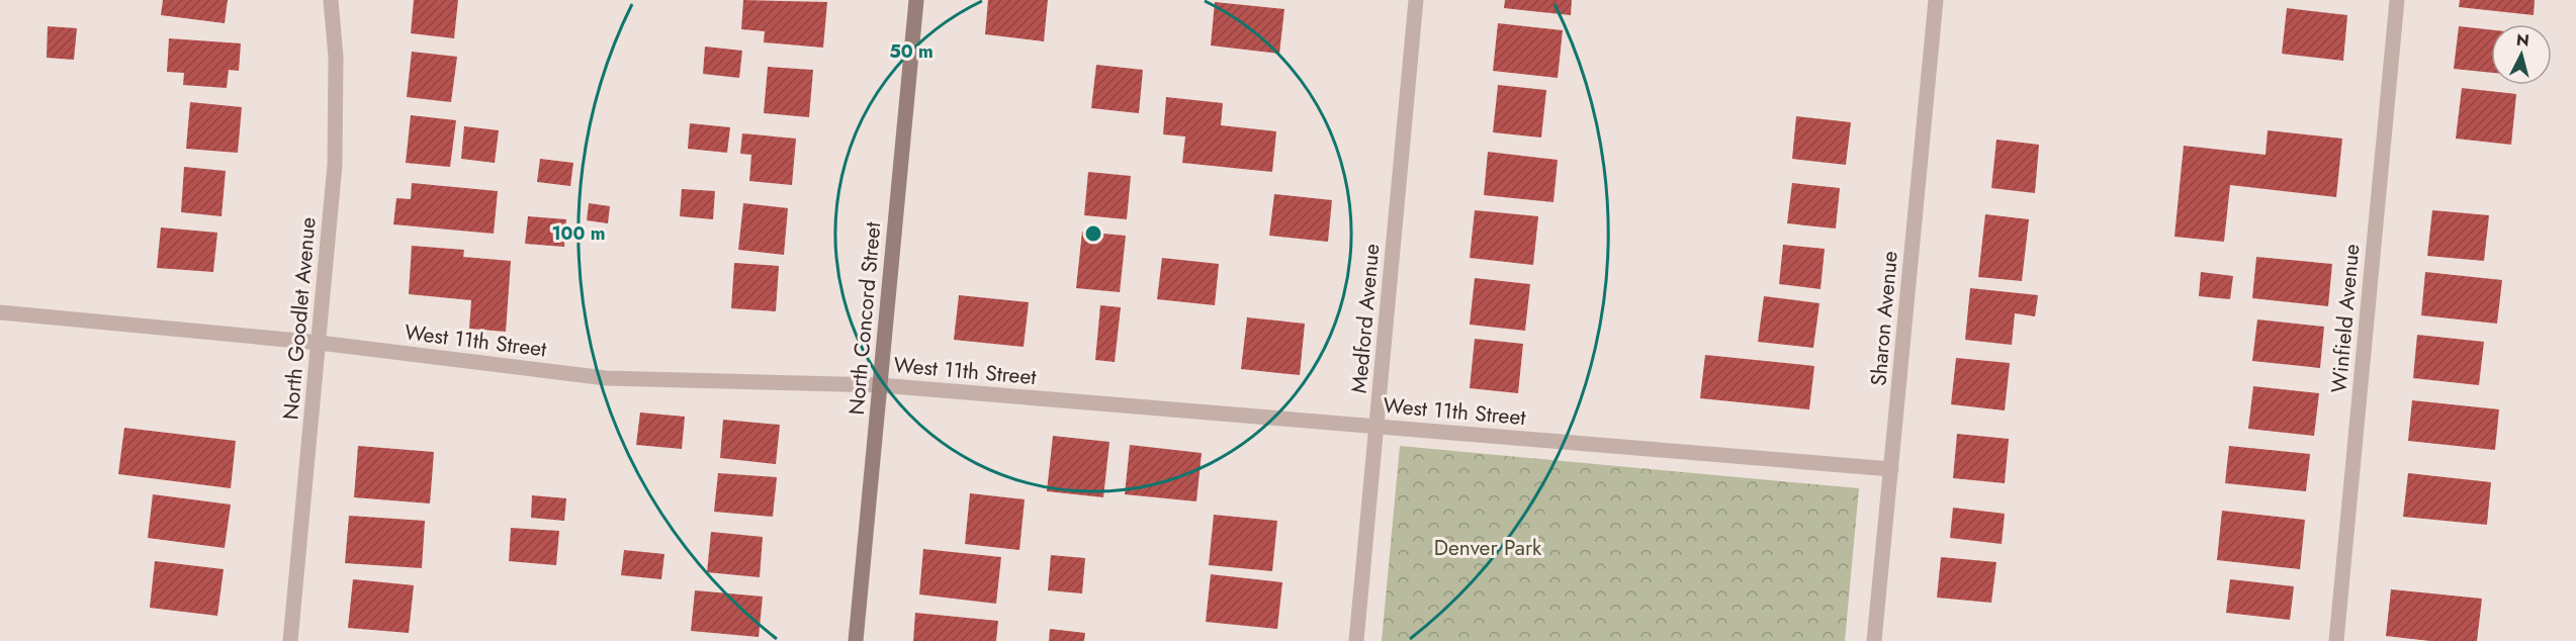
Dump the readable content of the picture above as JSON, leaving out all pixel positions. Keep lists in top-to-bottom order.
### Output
{
  "streets": {
    "main road": ["North Concord Street"],
    "street": [
      "North Goodlet Avenue",
      "Medford Avenue",
      "Sharon Avenue",
      "Winfield Avenue",
      "West 11th Street"
    ]
  },
  "crossings": [
    ["North Goodlet Avenue", "West 11th Street"],
    ["North Concord Street", "West 11th Street"],
    ["Medford Avenue", "West 11th Street"],
    ["Sharon Avenue", "West 11th Street"]
  ],
  "parks": ["Denver Park"],
  "north": "top",
  "rings": ["50 m", "100 m"]
}
